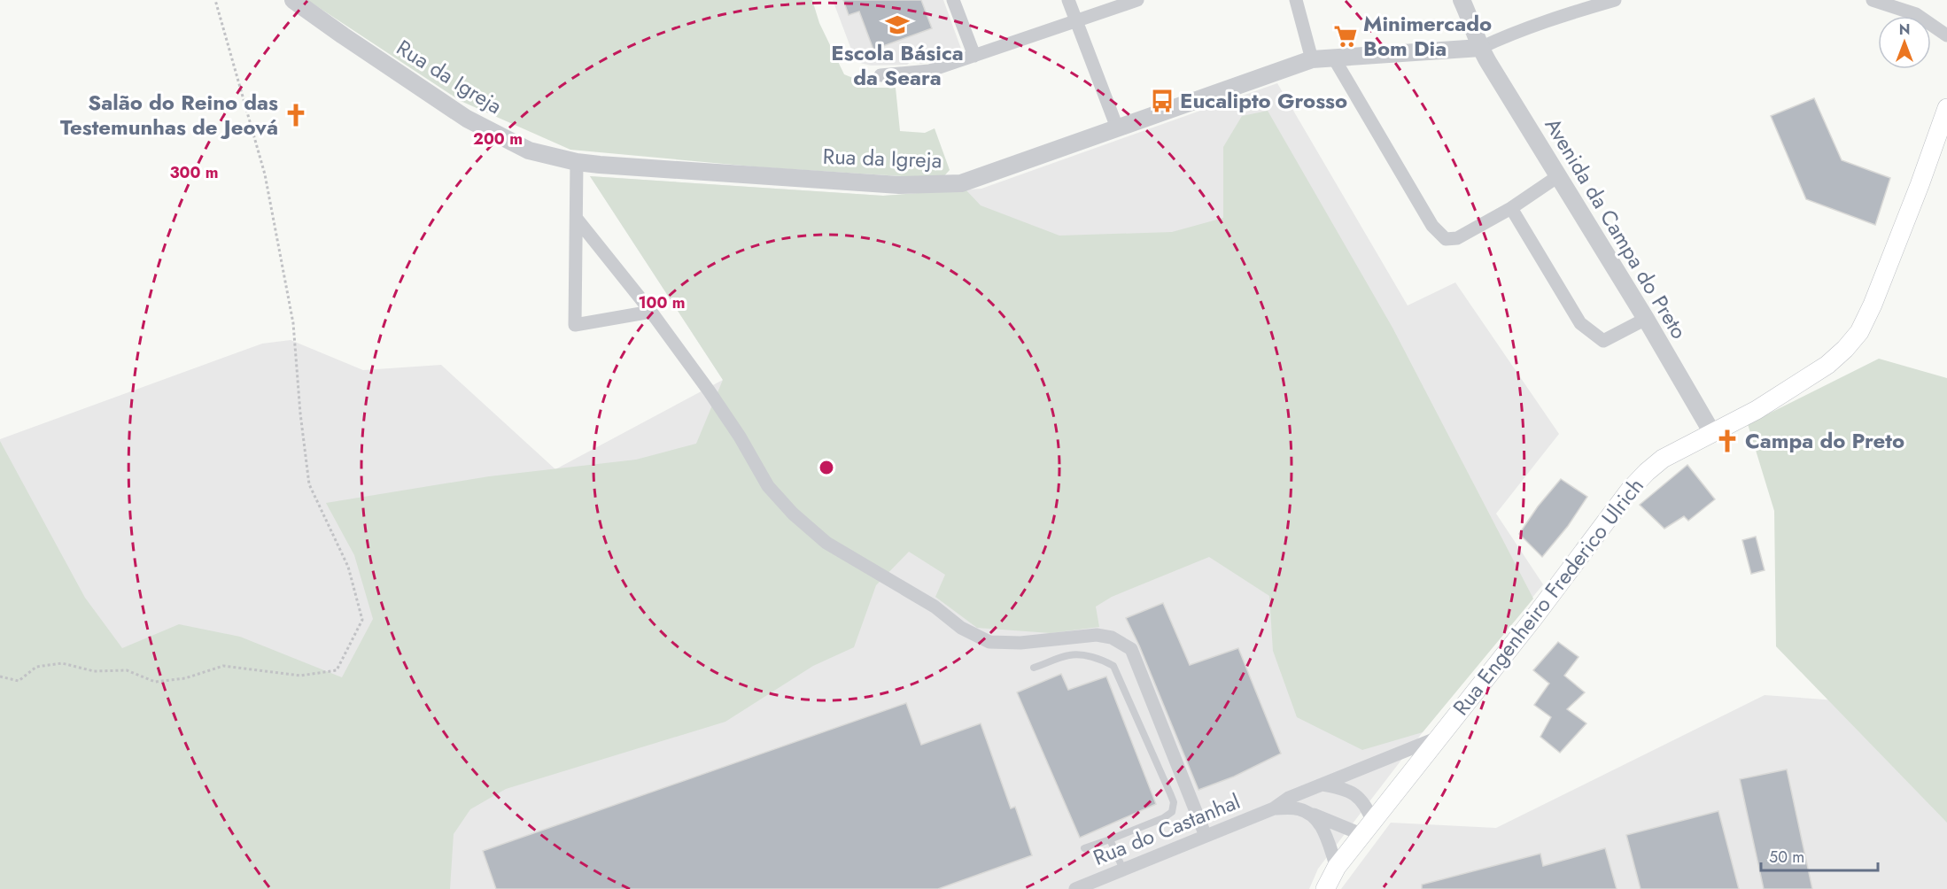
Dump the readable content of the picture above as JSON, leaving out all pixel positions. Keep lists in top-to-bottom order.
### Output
{
  "streets": {
    "main road": ["Rua Engenheiro Frederico Ulrich"],
    "street": ["Rua da Igreja", "Avenida da Campa do Preto", "Rua do Castanhal"]
  },
  "crossings": [
    ["Rua da Igreja", "Avenida da Campa do Preto"],
    ["Avenida da Campa do Preto", "Rua Engenheiro Frederico Ulrich"],
    ["Rua Engenheiro Frederico Ulrich", "Rua do Castanhal"]
  ],
  "places": {
    "school or university": ["Escola Básica da Seara"],
    "supermarket": ["Minimercado Bom Dia"],
    "bus stop": ["Eucalipto Grosso"],
    "church": ["Salão do Reino das Testemunhas de Jeová", "Campa do Preto"]
  },
  "scale_bar": "50 m",
  "north": "top",
  "rings": ["200 m", "300 m", "100 m"]
}
